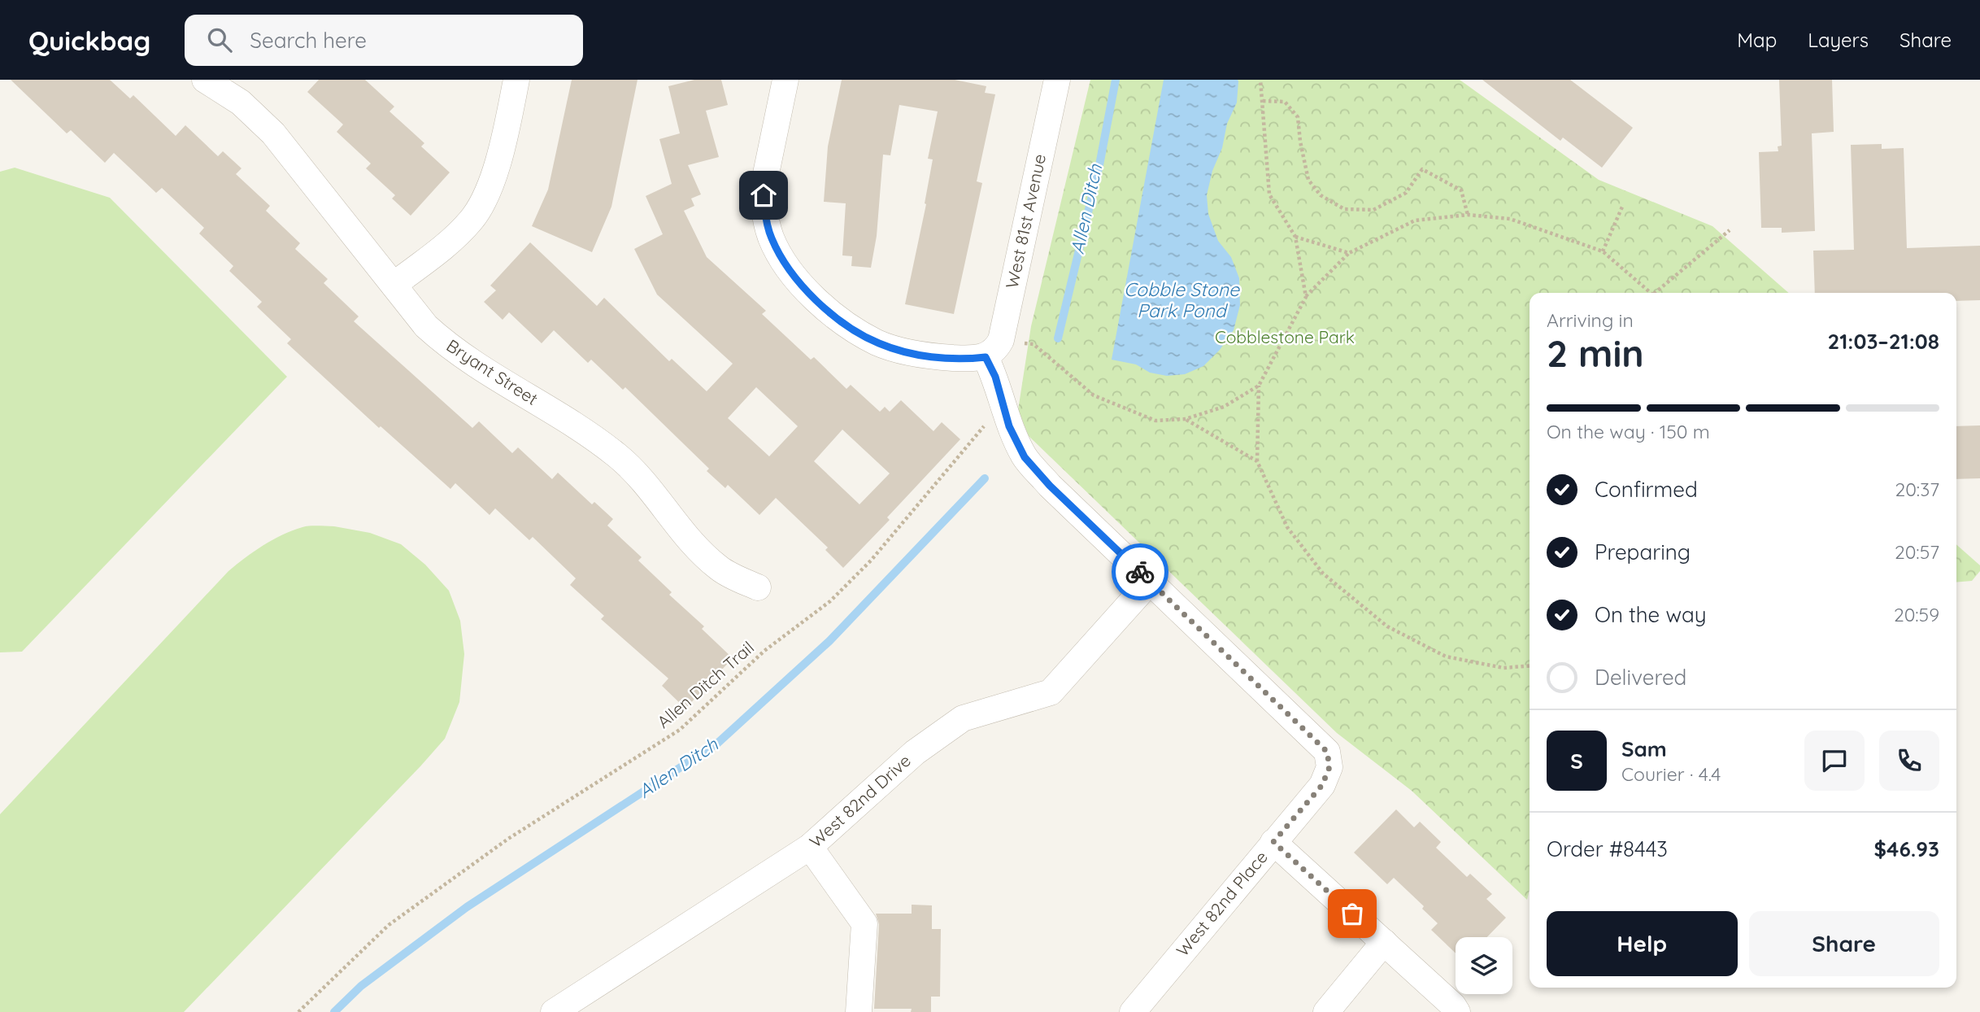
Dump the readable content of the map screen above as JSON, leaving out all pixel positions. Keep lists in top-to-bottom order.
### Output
{
  "streets": {
    "street": [
      "West 81st Avenue",
      "Bryant Street",
      "West 82nd Drive",
      "West 82nd Place"
    ],
    "path": ["Allen Ditch Trail"]
  },
  "crossings": [
    ["West 82nd Drive", "West 82nd Place"]
  ],
  "water": ["Allen Ditch", "Cobble Stone Park Pond"],
  "parks": ["Cobblestone Park"],
  "page": {
    "header": "Quickbag",
    "search": "Search here",
    "nav": ["Map", "Layers", "Share"],
    "heading": ["2 min", "Arriving in", "21:03–21:08"],
    "panel": [
      "Sam",
      "Courier · 4.4",
      "Order #8443",
      "$46.93"
    ],
    "bar": "On the way · 150 m",
    "list": [
      ["Confirmed", "20:37"],
      ["Preparing", "20:57"],
      ["On the way", "20:59"],
      "Delivered"
    ],
    "round": "S",
    "buttons": ["Help", "Share"]
  }
}
